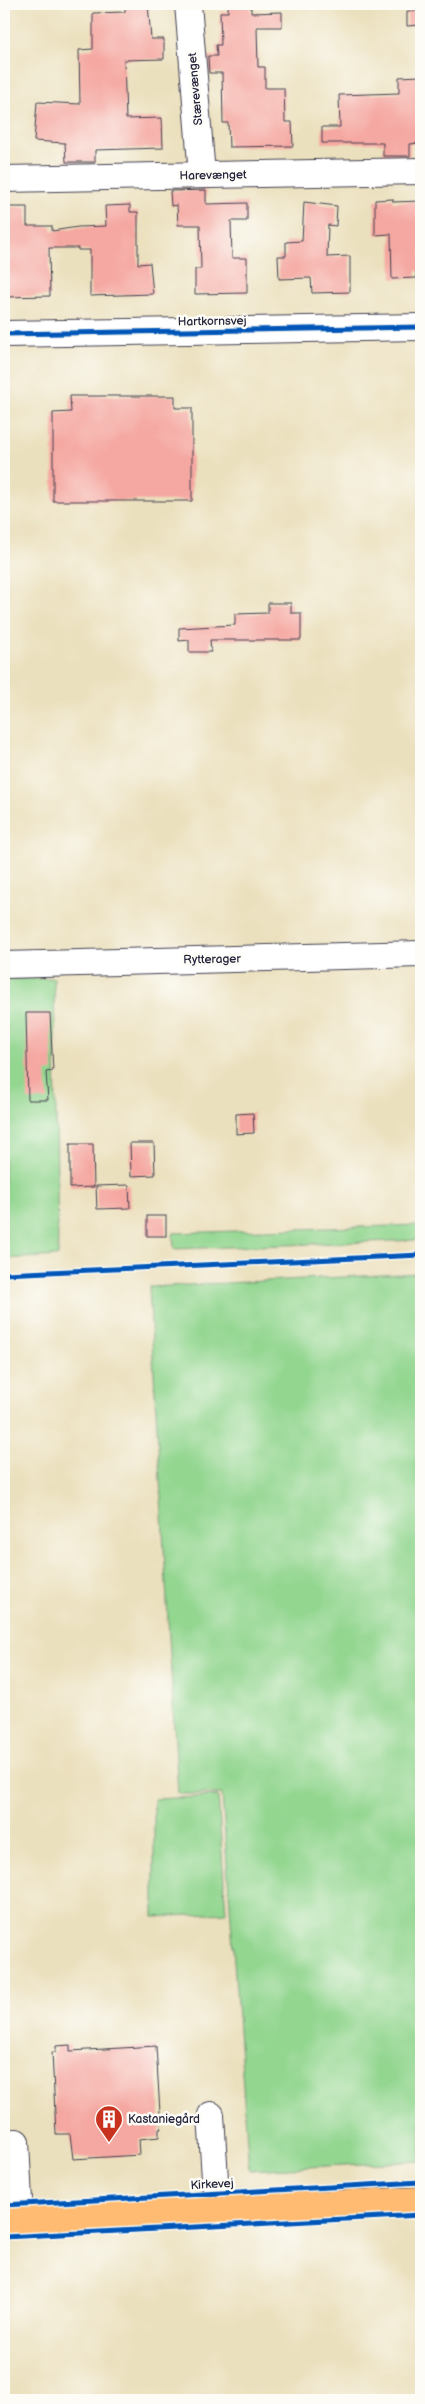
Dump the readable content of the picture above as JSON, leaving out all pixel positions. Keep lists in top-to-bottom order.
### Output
{
  "streets": {
    "street": [
      "Stærevænget",
      "Harevænget",
      "Hartkornsvej",
      "Rytterager",
      "Kirkevej"
    ]
  },
  "crossings": [
    ["Stærevænget", "Harevænget"]
  ],
  "places": {
    "building": ["Kastaniegård"]
  }
}
